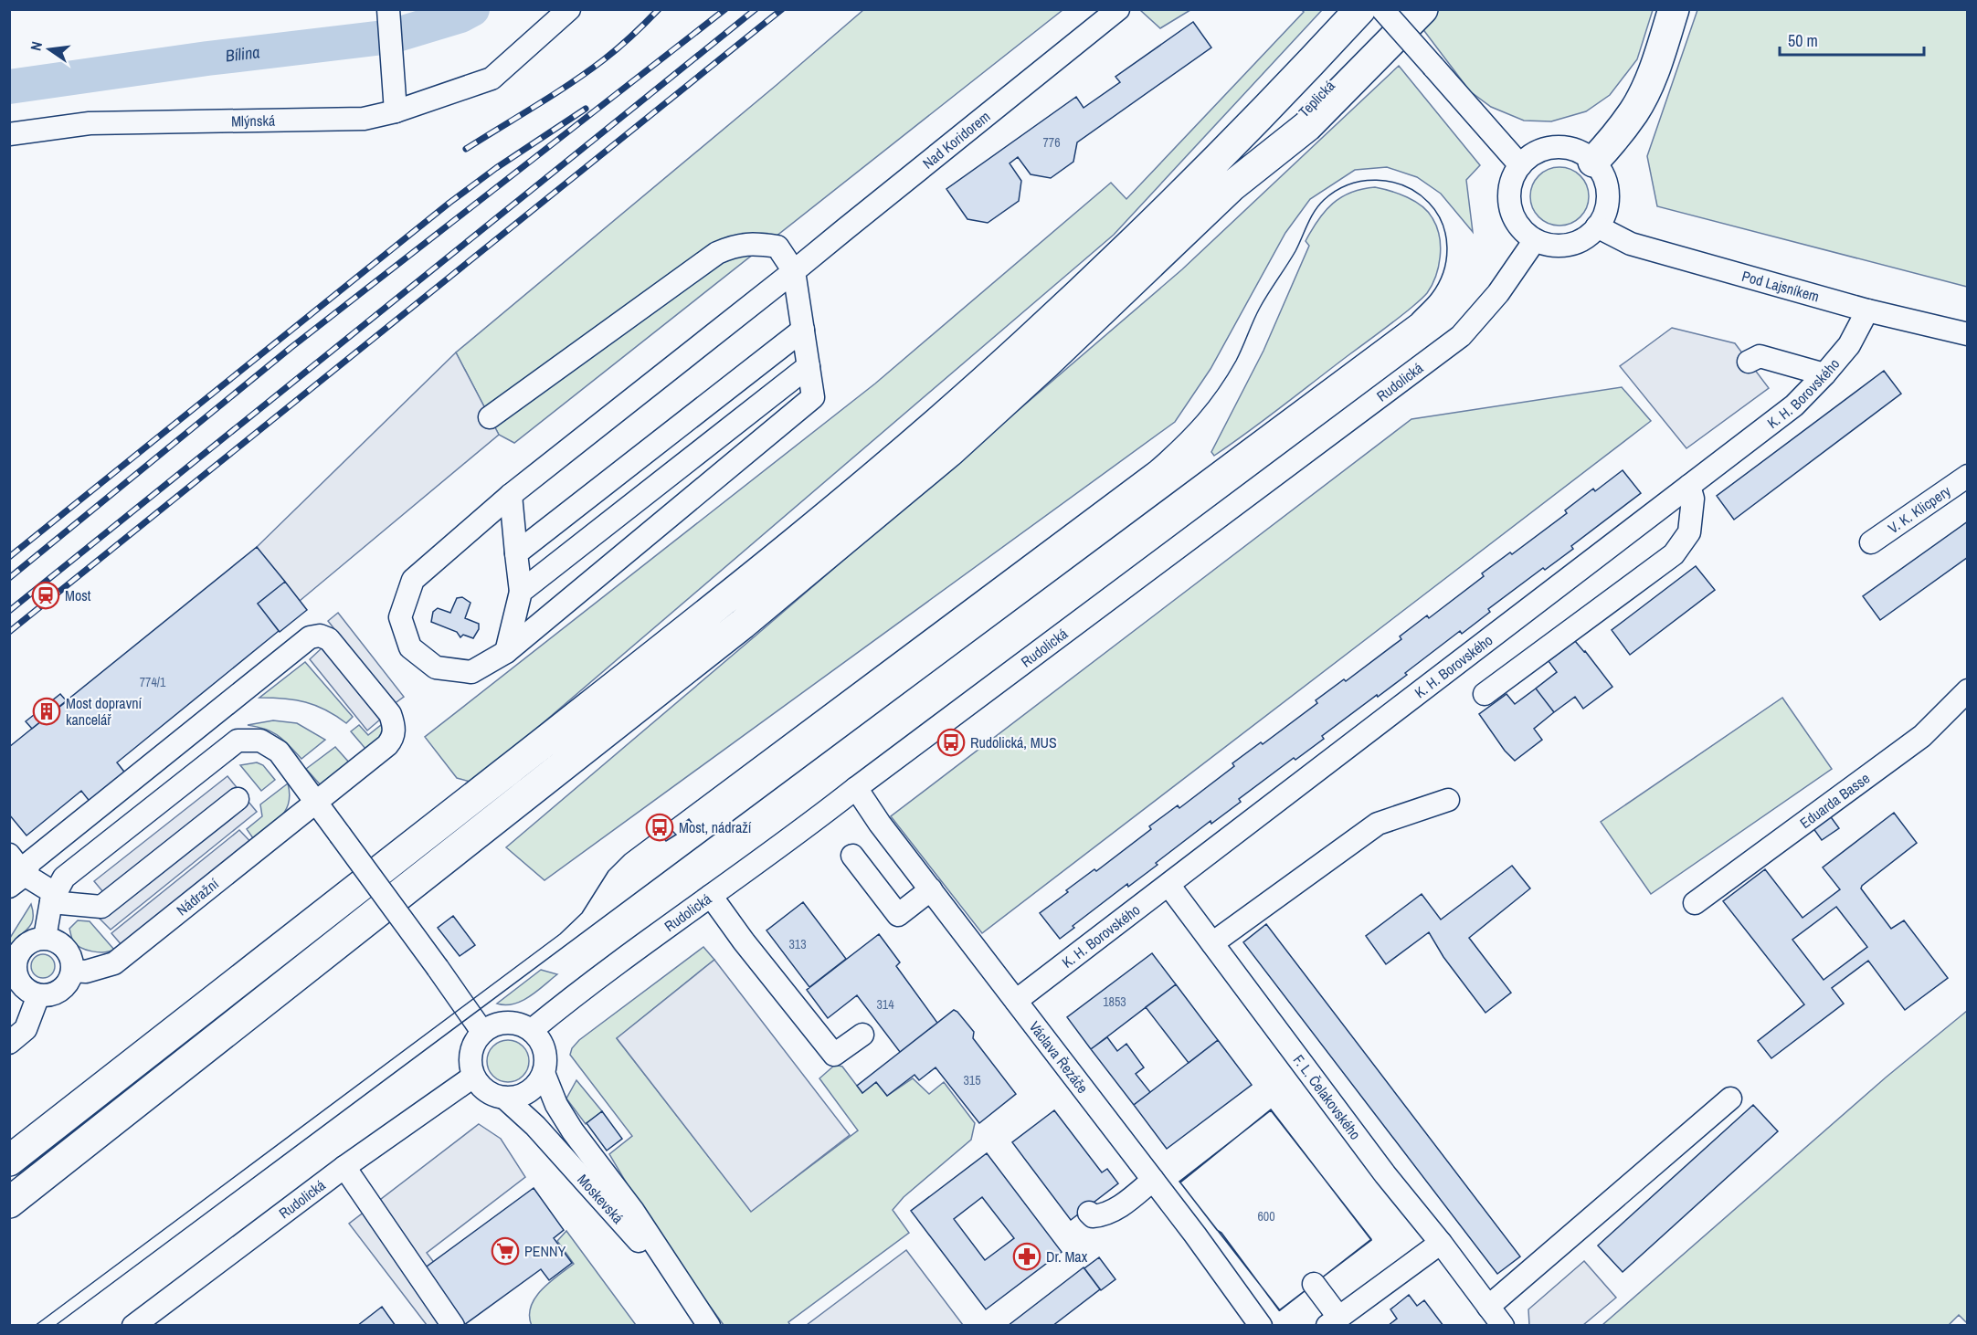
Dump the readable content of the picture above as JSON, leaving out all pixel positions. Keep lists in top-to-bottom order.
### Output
{
  "streets": {
    "highway": ["Teplická"],
    "street": [
      "Mlýnská",
      "Nad Koridorem",
      "Pod Lajsníkem",
      "Rudolická",
      "K. H. Borovského",
      "V. K. Klicpery",
      "Eduarda Basse",
      "Nádražní",
      "Václava Řezáče",
      "F. L. Čelakovského",
      "Moskevská"
    ]
  },
  "crossings": [
    ["Pod Lajsníkem", "Rudolická"],
    ["Pod Lajsníkem", "K. H. Borovského"],
    ["Rudolická", "Václava Řezáče"],
    ["Rudolická", "Moskevská"],
    ["K. H. Borovského", "Václava Řezáče"],
    ["K. H. Borovského", "F. L. Čelakovského"]
  ],
  "water": ["Bílina"],
  "places": {
    "station": ["Most"],
    "building": ["Most dopravní kancelář"],
    "bus stop": ["Rudolická, MUS", "Most, nádraží"],
    "supermarket": ["PENNY"],
    "pharmacy": ["Dr. Max"]
  },
  "house_numbers": [
    "776",
    "774/1",
    "313",
    "1853",
    "314",
    "315",
    "600"
  ],
  "scale_bar": "50 m",
  "north": "left"
}
